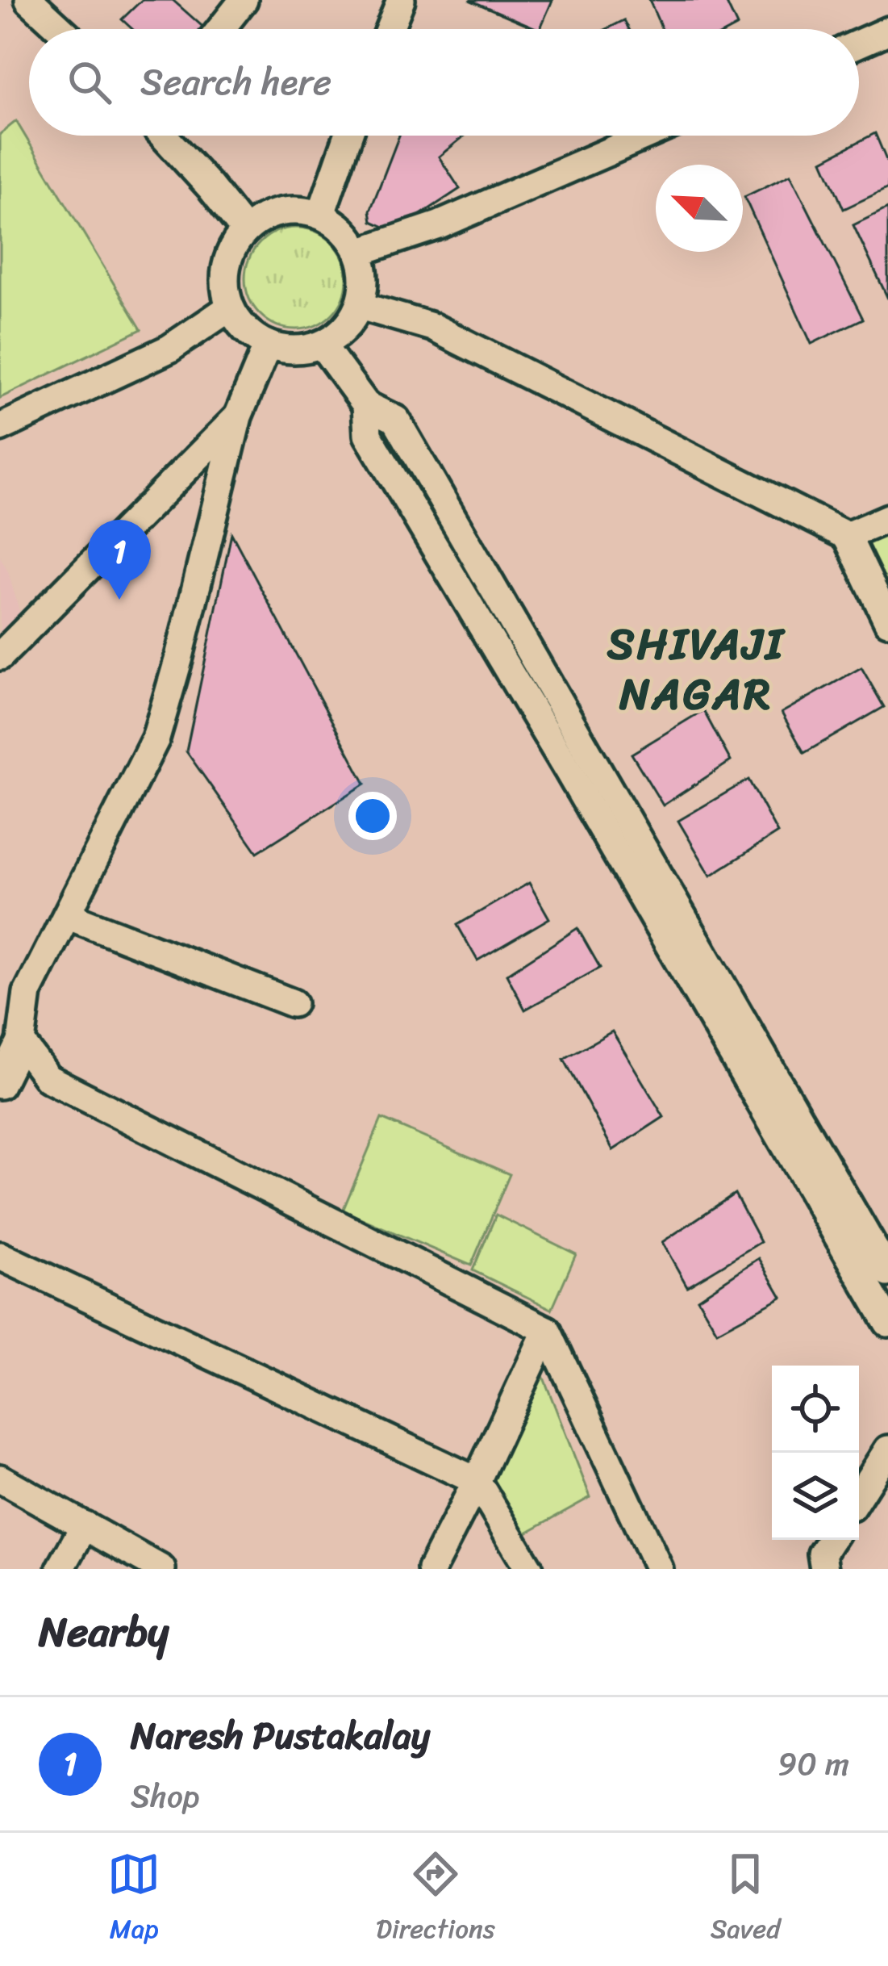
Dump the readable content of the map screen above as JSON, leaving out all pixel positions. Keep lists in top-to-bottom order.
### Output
{
  "districts": ["SHIVAJI NAGAR"],
  "north": "top left",
  "page": {
    "search": "Search here",
    "pins": "1",
    "heading": "Nearby",
    "list": [
      {
        "mark": "1",
        "name": "Naresh Pustakalay",
        "note": "Shop",
        "value": "90 m"
      }
    ],
    "nav": ["Map", "Directions", "Saved"]
  }
}
